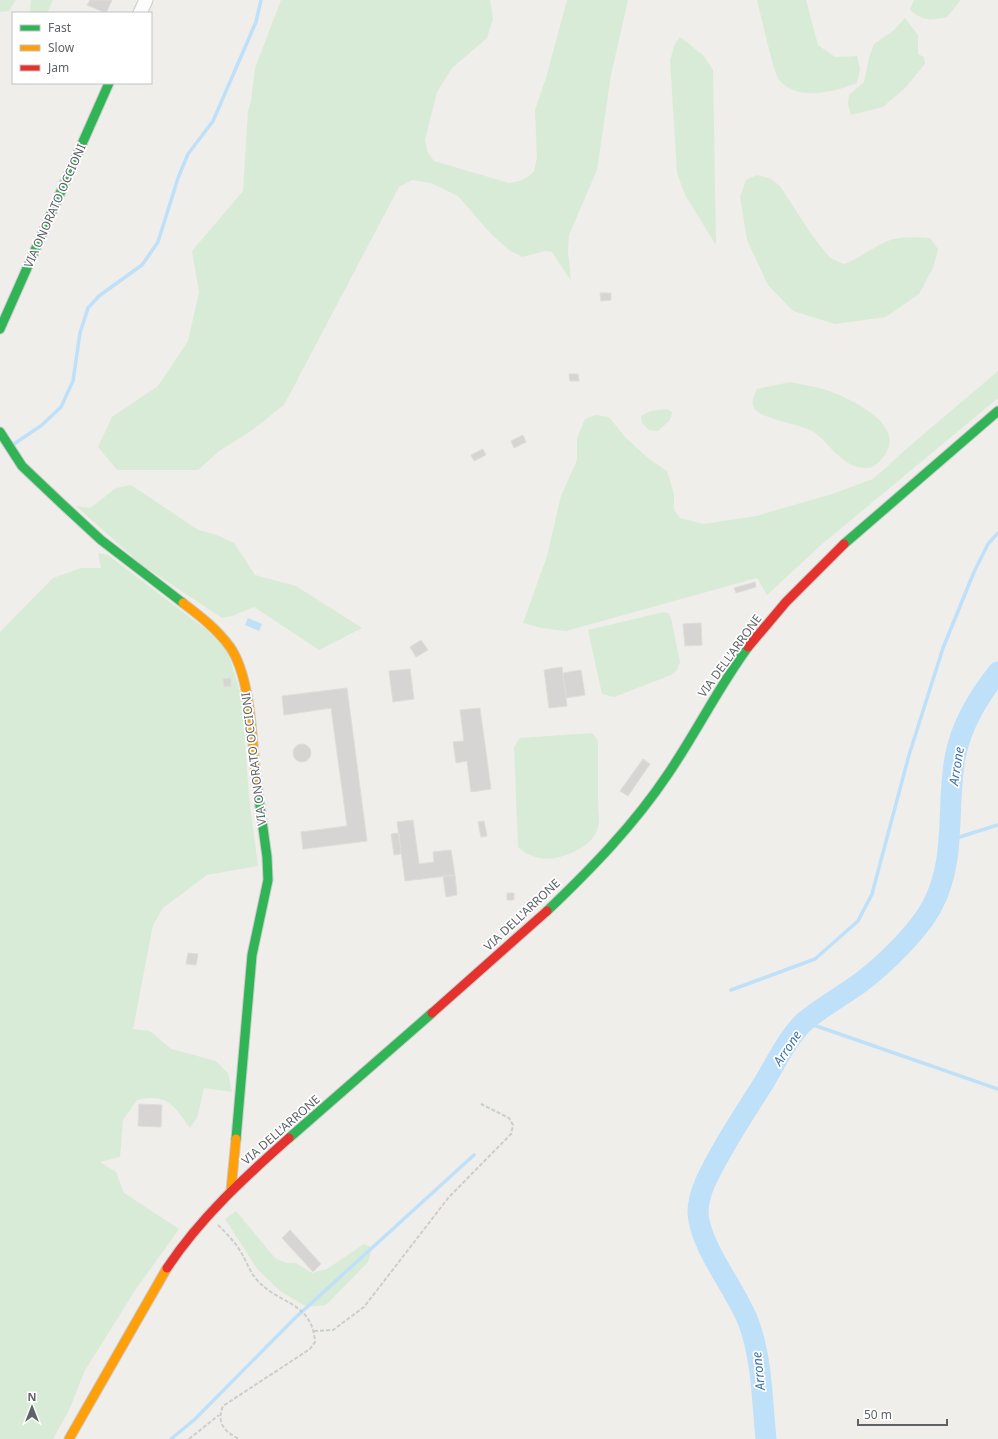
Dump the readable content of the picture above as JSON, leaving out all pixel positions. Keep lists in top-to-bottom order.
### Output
{
  "streets": {
    "street": ["VIA ONORATO OCCIONI", "VIA DELL'ARRONE"]
  },
  "crossings": [
    ["VIA ONORATO OCCIONI", "VIA DELL'ARRONE"]
  ],
  "water": ["Arrone"],
  "legend": ["Fast", "Slow", "Jam"],
  "scale_bar": "50 m",
  "north": "top"
}
